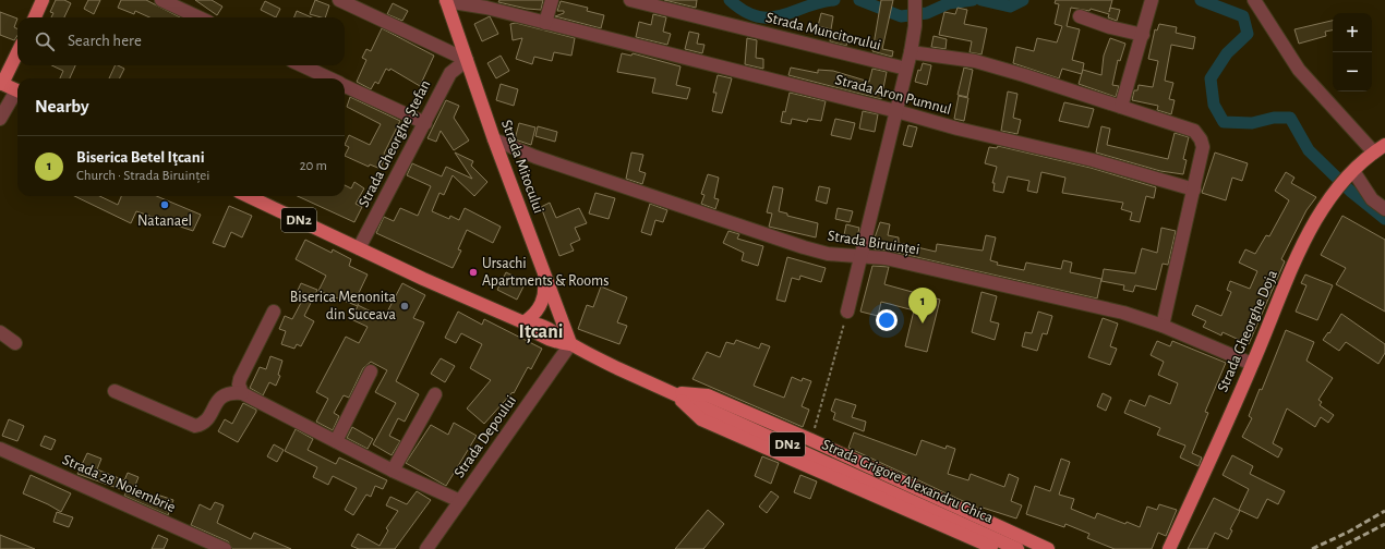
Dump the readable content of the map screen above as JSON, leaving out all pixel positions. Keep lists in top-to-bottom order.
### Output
{
  "streets": {
    "main road": [
      "Strada Mitocului",
      "DN2",
      "Strada Gheorghe Doja",
      "Strada Grigore Alexandru Ghica"
    ],
    "street": [
      "Strada Muncitorului",
      "Strada Aron Pumnul",
      "Strada Gheorghe Ștefan",
      "Strada Biruinței",
      "Strada Depoului",
      "Strada 28 Noiembrie"
    ]
  },
  "crossings": [
    ["Strada Aron Pumnul", "Strada Mitocului"],
    ["Strada Gheorghe Ștefan", "Strada Mitocului"],
    ["Strada Gheorghe Ștefan", "Strada Grigore Alexandru Ghica"],
    ["Strada Mitocului", "Strada Biruinței"],
    ["Strada Mitocului", "Strada Depoului"],
    ["Strada Mitocului", "Strada Grigore Alexandru Ghica"],
    ["Strada Biruinței", "Strada Gheorghe Doja"],
    ["Strada Depoului", "Strada Grigore Alexandru Ghica"]
  ],
  "districts": ["Ițcani"],
  "places": ["Natanael", "Ursachi Apartments & Rooms", "Biserica Menonita din Suceava"],
  "page": {
    "map_buttons": ["+", "−"],
    "search": "Search here",
    "heading": "Nearby",
    "list": [
      {
        "mark": "1",
        "name": "Biserica Betel Iţcani",
        "note": "Church · Strada Biruinței",
        "value": "20 m"
      }
    ],
    "pins": "1"
  }
}
